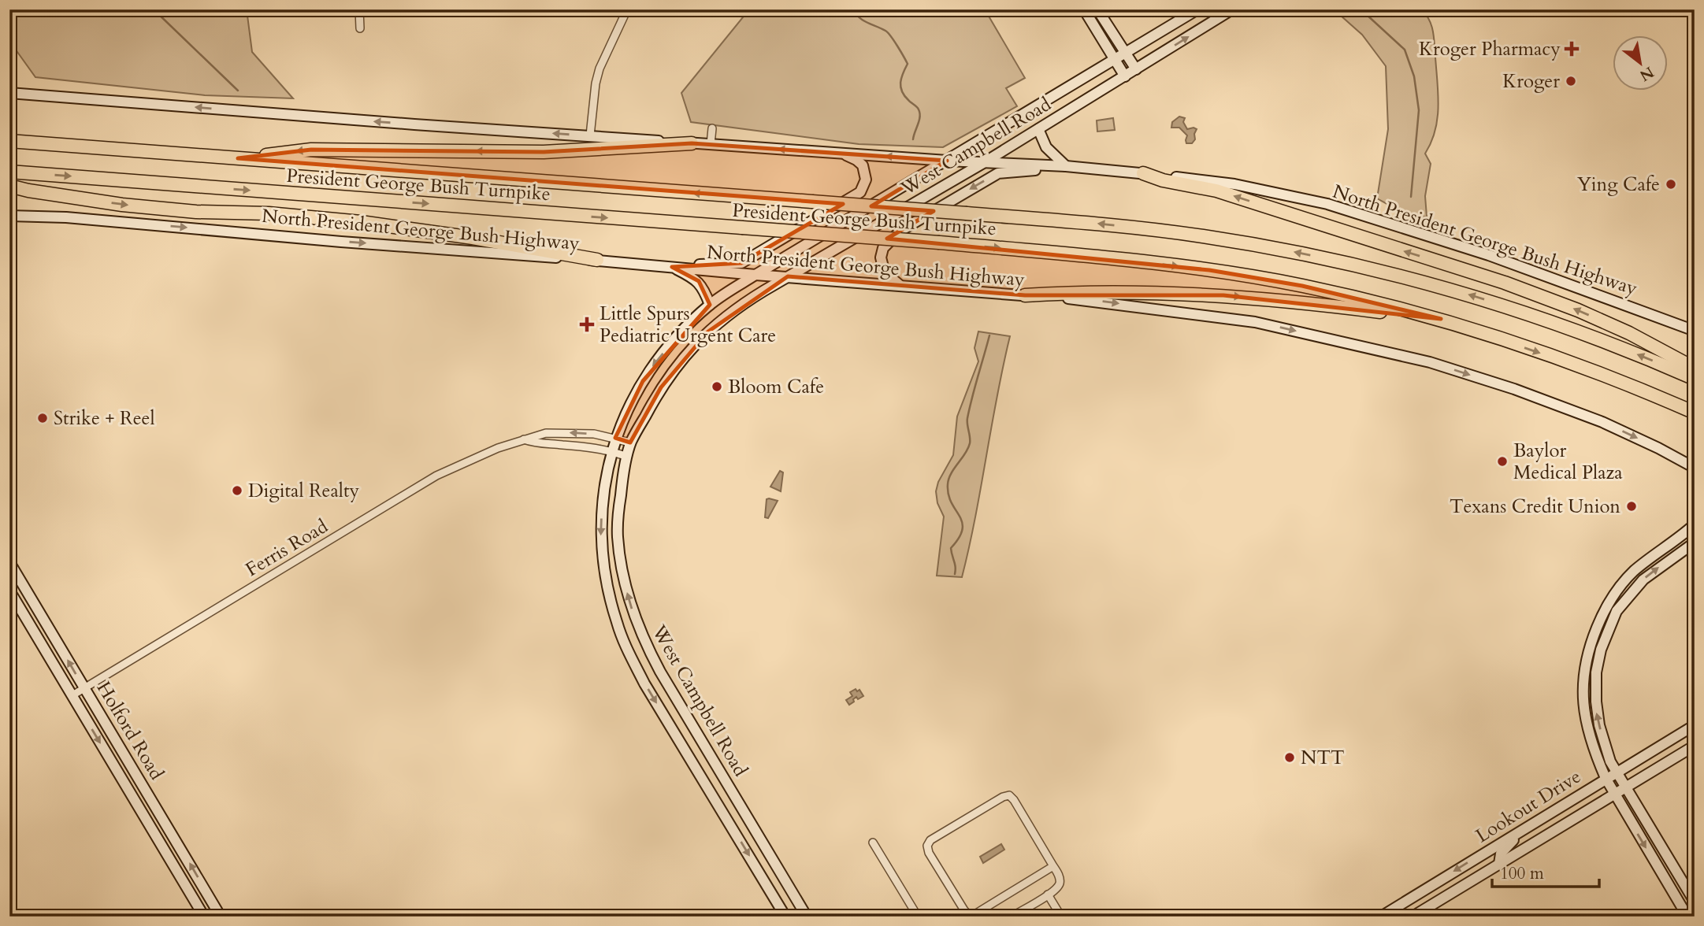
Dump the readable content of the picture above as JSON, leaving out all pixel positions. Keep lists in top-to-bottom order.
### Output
{
  "streets": {
    "highway": ["President George Bush Turnpike"],
    "main road": [
      "West Campbell Road",
      "North President George Bush Highway",
      "Holford Road",
      "Lookout Drive"
    ],
    "street": ["Ferris Road"]
  },
  "crossings": [
    ["West Campbell Road", "North President George Bush Highway"],
    ["West Campbell Road", "Ferris Road"],
    ["Ferris Road", "Holford Road"]
  ],
  "places": {
    "health": ["Kroger Pharmacy", "Little Spurs Pediatric Urgent Care"],
    "other": [
      "Kroger",
      "Ying Cafe",
      "Bloom Cafe",
      "Strike + Reel",
      "Baylor Medical Plaza",
      "Digital Realty",
      "Texans Credit Union",
      "NTT"
    ]
  },
  "scale_bar": "100 m",
  "north": "bottom right"
}
